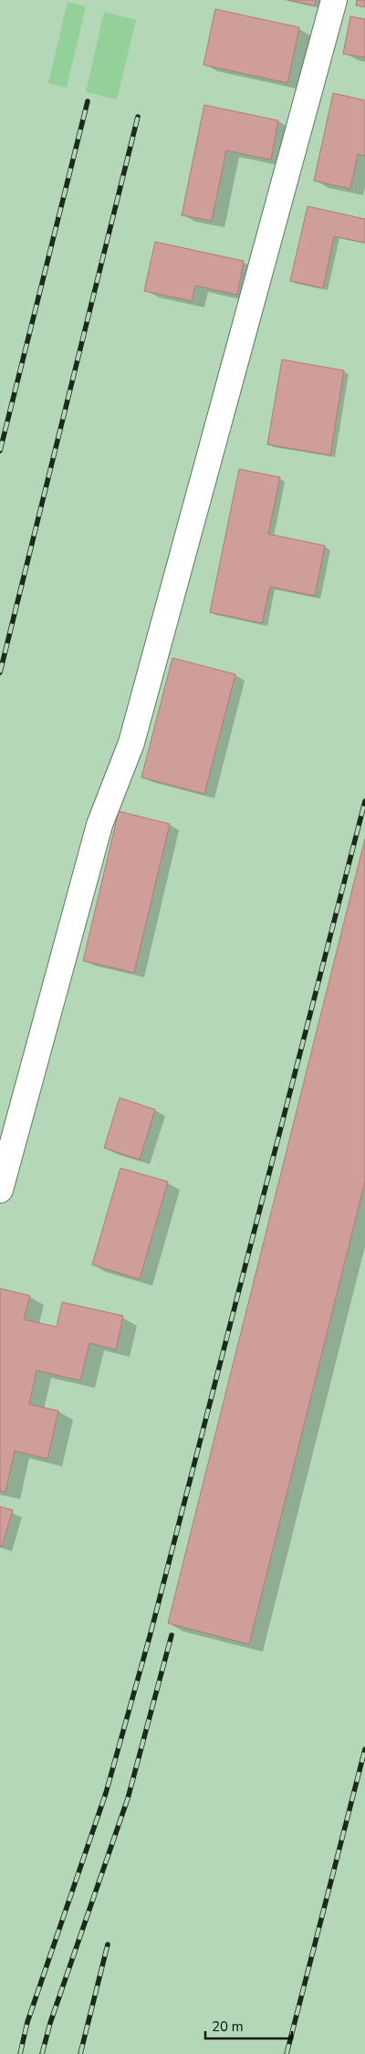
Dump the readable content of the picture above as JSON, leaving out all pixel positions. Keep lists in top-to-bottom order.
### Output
{
  "scale_bar": "20 m"
}
